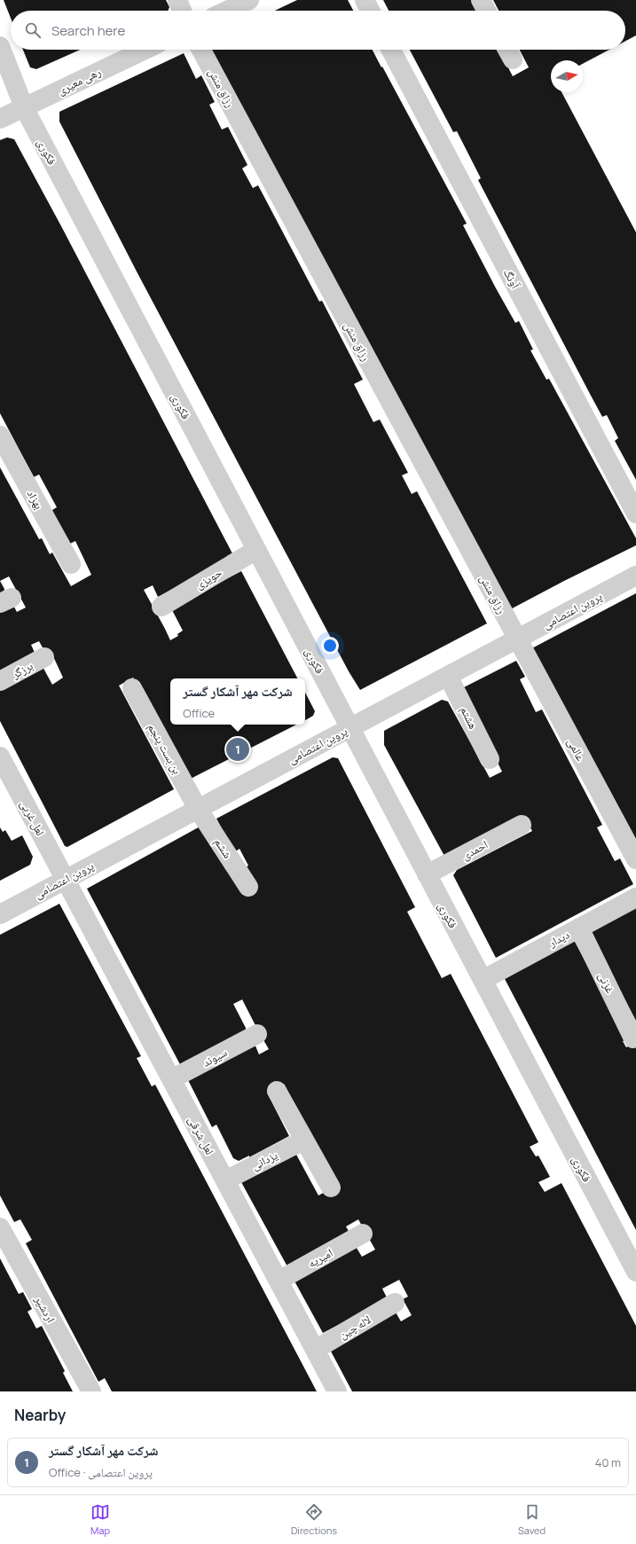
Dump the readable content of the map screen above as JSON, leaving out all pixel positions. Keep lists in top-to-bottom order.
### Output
{
  "streets": {
    "street": [
      "رهی معیری",
      "رزاق منش",
      "فکوری",
      "آونگ",
      "بهزاد",
      "حویزی",
      "پروین اعتصامی",
      "برزگر",
      "هشتم",
      "بن بست پنجم",
      "عالمی",
      "لعل غربی",
      "ششم",
      "احمدی",
      "دیدار",
      "غزنی",
      "سیوند",
      "لعل شرقی",
      "یزدانی",
      "امیریه",
      "اردشیر",
      "لاله چین"
    ]
  },
  "crossings": [
    ["رهی معیری", "فکوری"],
    ["رزاق منش", "پروین اعتصامی"],
    ["رزاق منش", "عالمی"],
    ["فکوری", "حویزی"],
    ["فکوری", "پروین اعتصامی"],
    ["فکوری", "احمدی"],
    ["فکوری", "دیدار"],
    ["پروین اعتصامی", "هشتم"],
    ["پروین اعتصامی", "بن بست پنجم"],
    ["پروین اعتصامی", "عالمی"],
    ["پروین اعتصامی", "لعل غربی"],
    ["پروین اعتصامی", "ششم"],
    ["پروین اعتصامی", "لعل شرقی"],
    ["بن بست پنجم", "ششم"],
    ["لعل غربی", "لعل شرقی"],
    ["دیدار", "غزنی"],
    ["سیوند", "لعل شرقی"],
    ["لعل شرقی", "یزدانی"],
    ["لعل شرقی", "امیریه"],
    ["لعل شرقی", "لاله چین"]
  ],
  "north": "right",
  "page": {
    "search": "Search here",
    "popup": ["شرکت مهر آشکار گستر", "Office"],
    "pins": "1",
    "heading": "Nearby",
    "list": [
      {
        "mark": "1",
        "name": "شرکت مهر آشکار گستر",
        "note": "Office · پروین اعتصامی",
        "value": "40 m"
      }
    ],
    "nav": ["Map", "Directions", "Saved"]
  }
}
